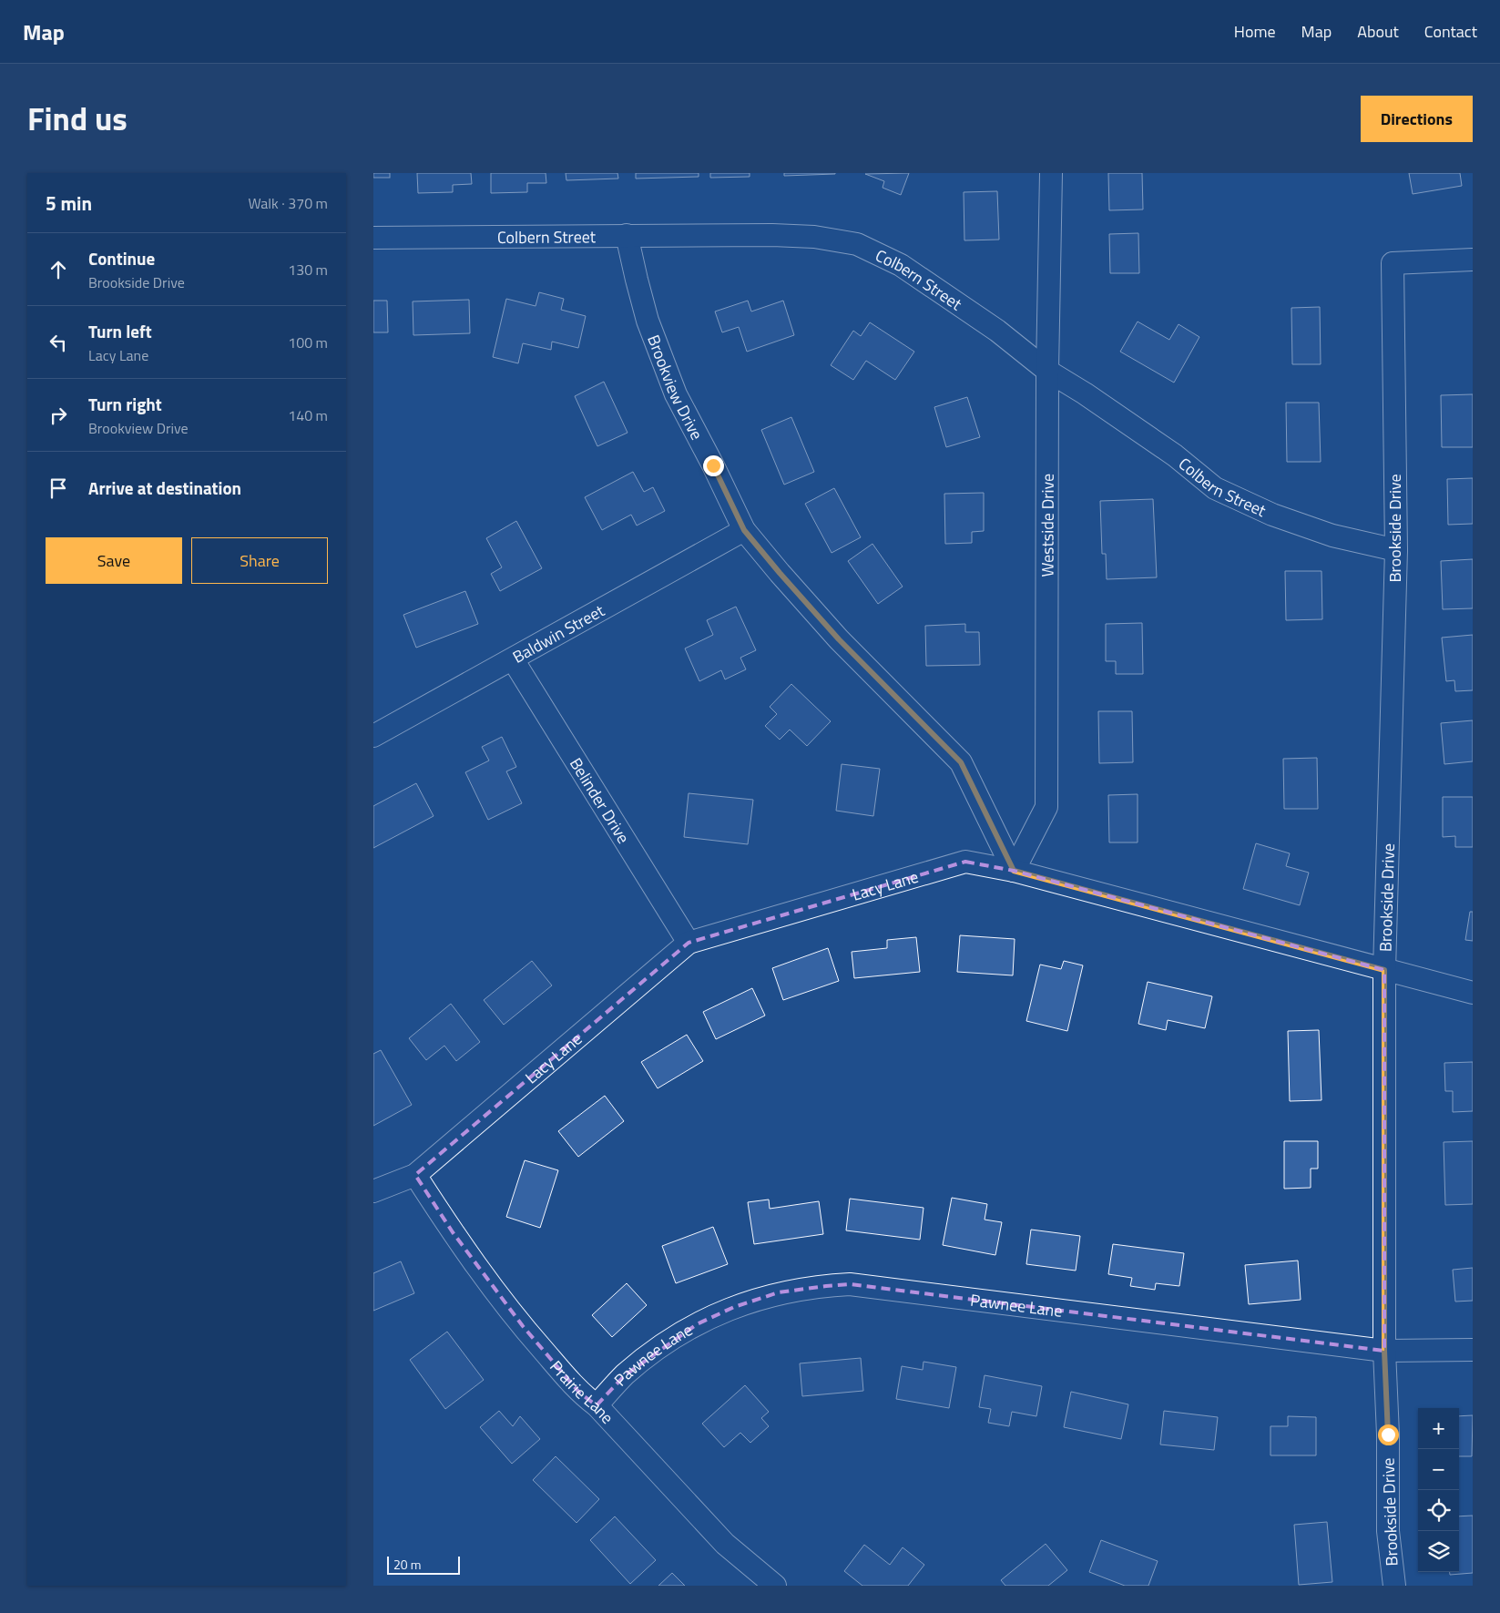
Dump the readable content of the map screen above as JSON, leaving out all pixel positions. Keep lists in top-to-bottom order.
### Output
{
  "streets": {
    "street": [
      "Colbern Street",
      "Brookview Drive",
      "Westside Drive",
      "Brookside Drive",
      "Baldwin Street",
      "Belinder Drive",
      "Lacy Lane",
      "Pawnee Lane",
      "Prairie Lane"
    ]
  },
  "crossings": [
    ["Colbern Street", "Brookview Drive"],
    ["Colbern Street", "Westside Drive"],
    ["Colbern Street", "Brookside Drive"],
    ["Brookview Drive", "Westside Drive"],
    ["Brookview Drive", "Baldwin Street"],
    ["Brookview Drive", "Lacy Lane"],
    ["Westside Drive", "Lacy Lane"],
    ["Brookside Drive", "Lacy Lane"],
    ["Brookside Drive", "Pawnee Lane"],
    ["Baldwin Street", "Belinder Drive"],
    ["Belinder Drive", "Lacy Lane"],
    ["Lacy Lane", "Prairie Lane"],
    ["Pawnee Lane", "Prairie Lane"]
  ],
  "scale_bar": "20 m",
  "page": {
    "header": "Map",
    "nav": [
      "Home",
      "Map",
      "About",
      "Contact"
    ],
    "title": "Find us",
    "buttons": [
      "Directions",
      ["Save", "Share"]
    ],
    "heading": ["5 min", "Walk · 370 m"],
    "list": [
      ["Continue", "Brookside Drive", "130 m"],
      ["Turn left", "Lacy Lane", "100 m"],
      ["Turn right", "Brookview Drive", "140 m"],
      "Arrive at destination"
    ],
    "map_buttons": ["+", "−"],
    "scale": "20 m"
  }
}
